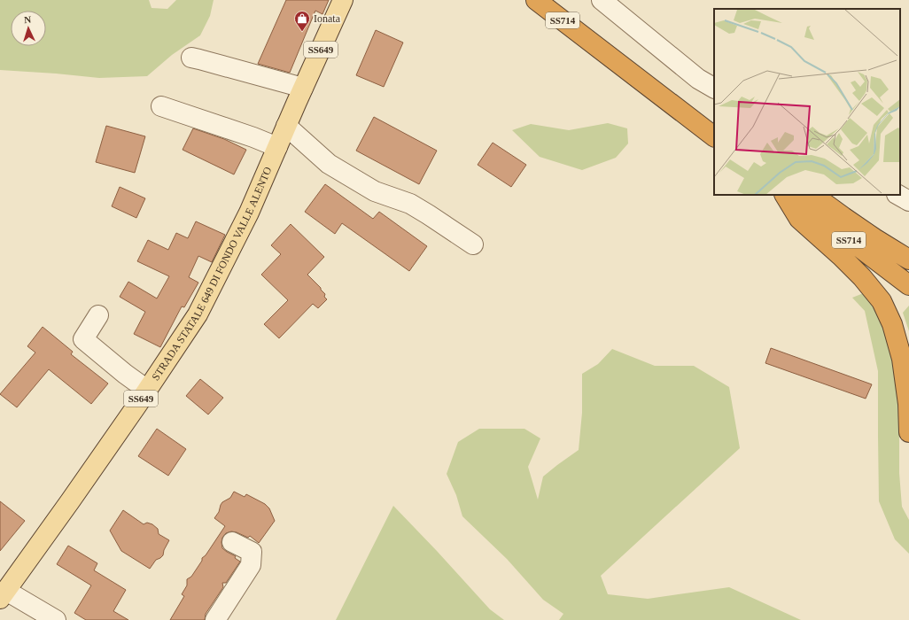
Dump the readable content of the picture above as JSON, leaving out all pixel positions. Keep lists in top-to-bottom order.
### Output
{
  "streets": {
    "highway": ["SS714"],
    "main road": ["SS649", "STRADA STATALE 649 DI FONDO VALLE ALENTO"]
  },
  "places": {
    "shop": ["Ionata"]
  },
  "north": "top"
}
